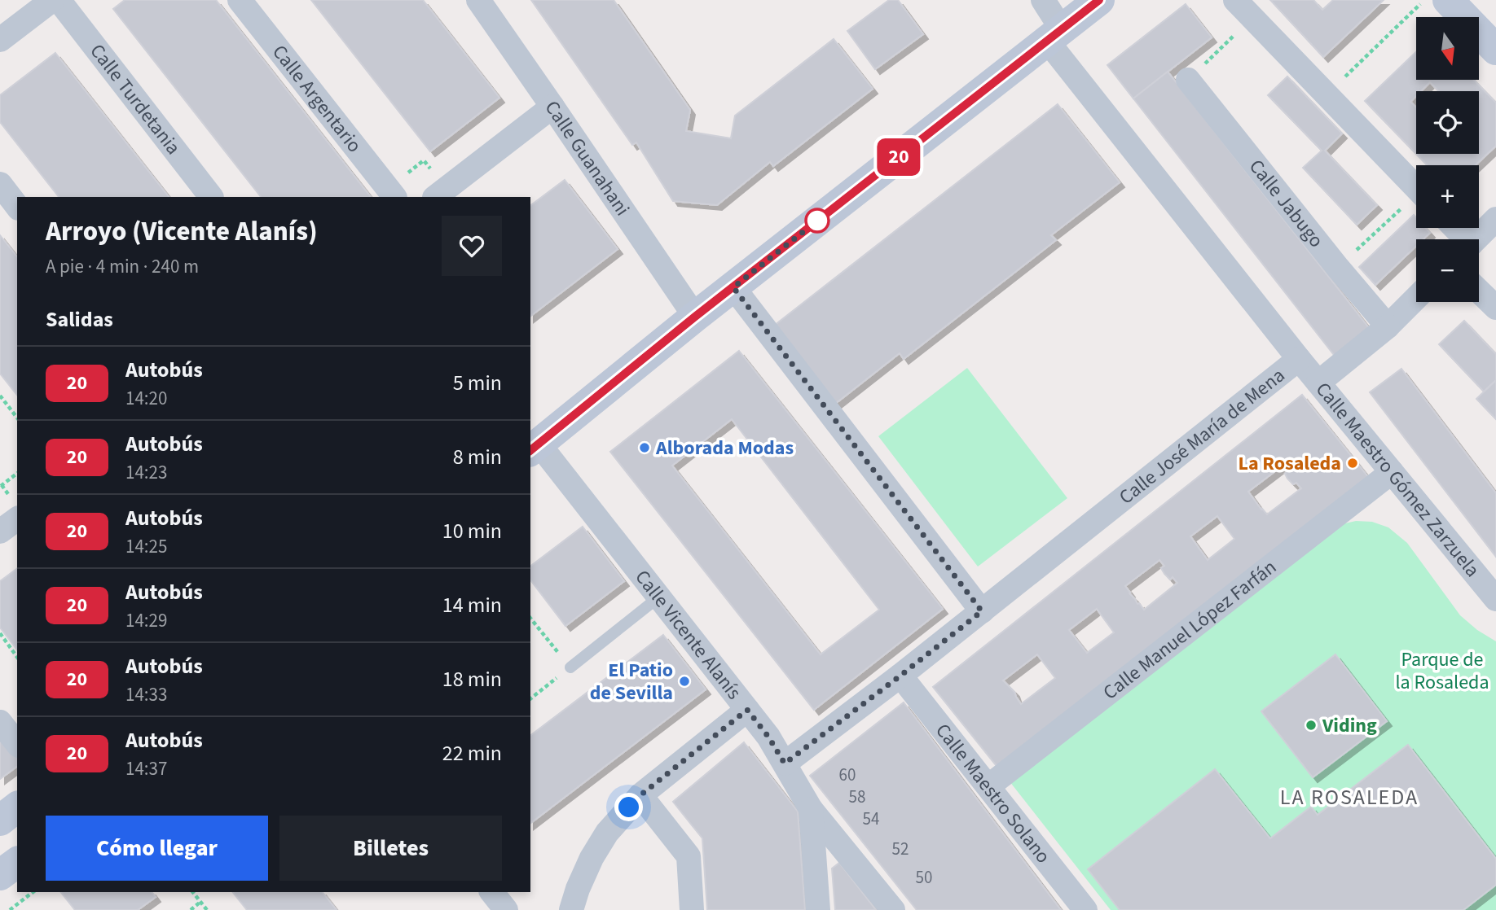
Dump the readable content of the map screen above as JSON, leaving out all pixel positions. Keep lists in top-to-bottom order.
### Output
{
  "streets": {
    "street": [
      "Calle Turdetania",
      "Calle Argentario",
      "Calle Guanahani",
      "Calle Jabugo",
      "Calle José María de Mena",
      "Calle Maestro Gómez Zarzuela",
      "Calle Manuel López Farfán",
      "Calle Vicente Alanís",
      "Calle Maestro Solano"
    ]
  },
  "crossings": [
    ["Calle José María de Mena", "Calle Maestro Gómez Zarzuela"],
    ["Calle José María de Mena", "Calle Vicente Alanís"],
    ["Calle José María de Mena", "Calle Maestro Solano"],
    ["Calle Maestro Gómez Zarzuela", "Calle Manuel López Farfán"],
    ["Calle Manuel López Farfán", "Calle Maestro Solano"]
  ],
  "districts": ["LA ROSALEDA"],
  "parks": ["Parque de la Rosaleda"],
  "places": [
    "Alborada Modas",
    "La Rosaleda",
    "El Patio de Sevilla",
    "Viding"
  ],
  "lines": ["bus line 20"],
  "house_numbers": [
    "60",
    "58",
    "54",
    "52",
    "50"
  ],
  "north": "bottom",
  "page": {
    "on_map": "20",
    "map_buttons": ["+", "−"],
    "heading": [
      ["Arroyo (Vicente Alanís)", "A pie · 4 min · 240 m"],
      "Salidas"
    ],
    "list": [
      {
        "mark": "20",
        "name": "Autobús",
        "note": "14:20",
        "value": "5 min"
      },
      {
        "mark": "20",
        "name": "Autobús",
        "note": "14:23",
        "value": "8 min"
      },
      {
        "mark": "20",
        "name": "Autobús",
        "note": "14:25",
        "value": "10 min"
      },
      {
        "mark": "20",
        "name": "Autobús",
        "note": "14:29",
        "value": "14 min"
      },
      {
        "mark": "20",
        "name": "Autobús",
        "note": "14:33",
        "value": "18 min"
      },
      {
        "mark": "20",
        "name": "Autobús",
        "note": "14:37",
        "value": "22 min"
      }
    ],
    "buttons": ["Cómo llegar", "Billetes"]
  }
}
